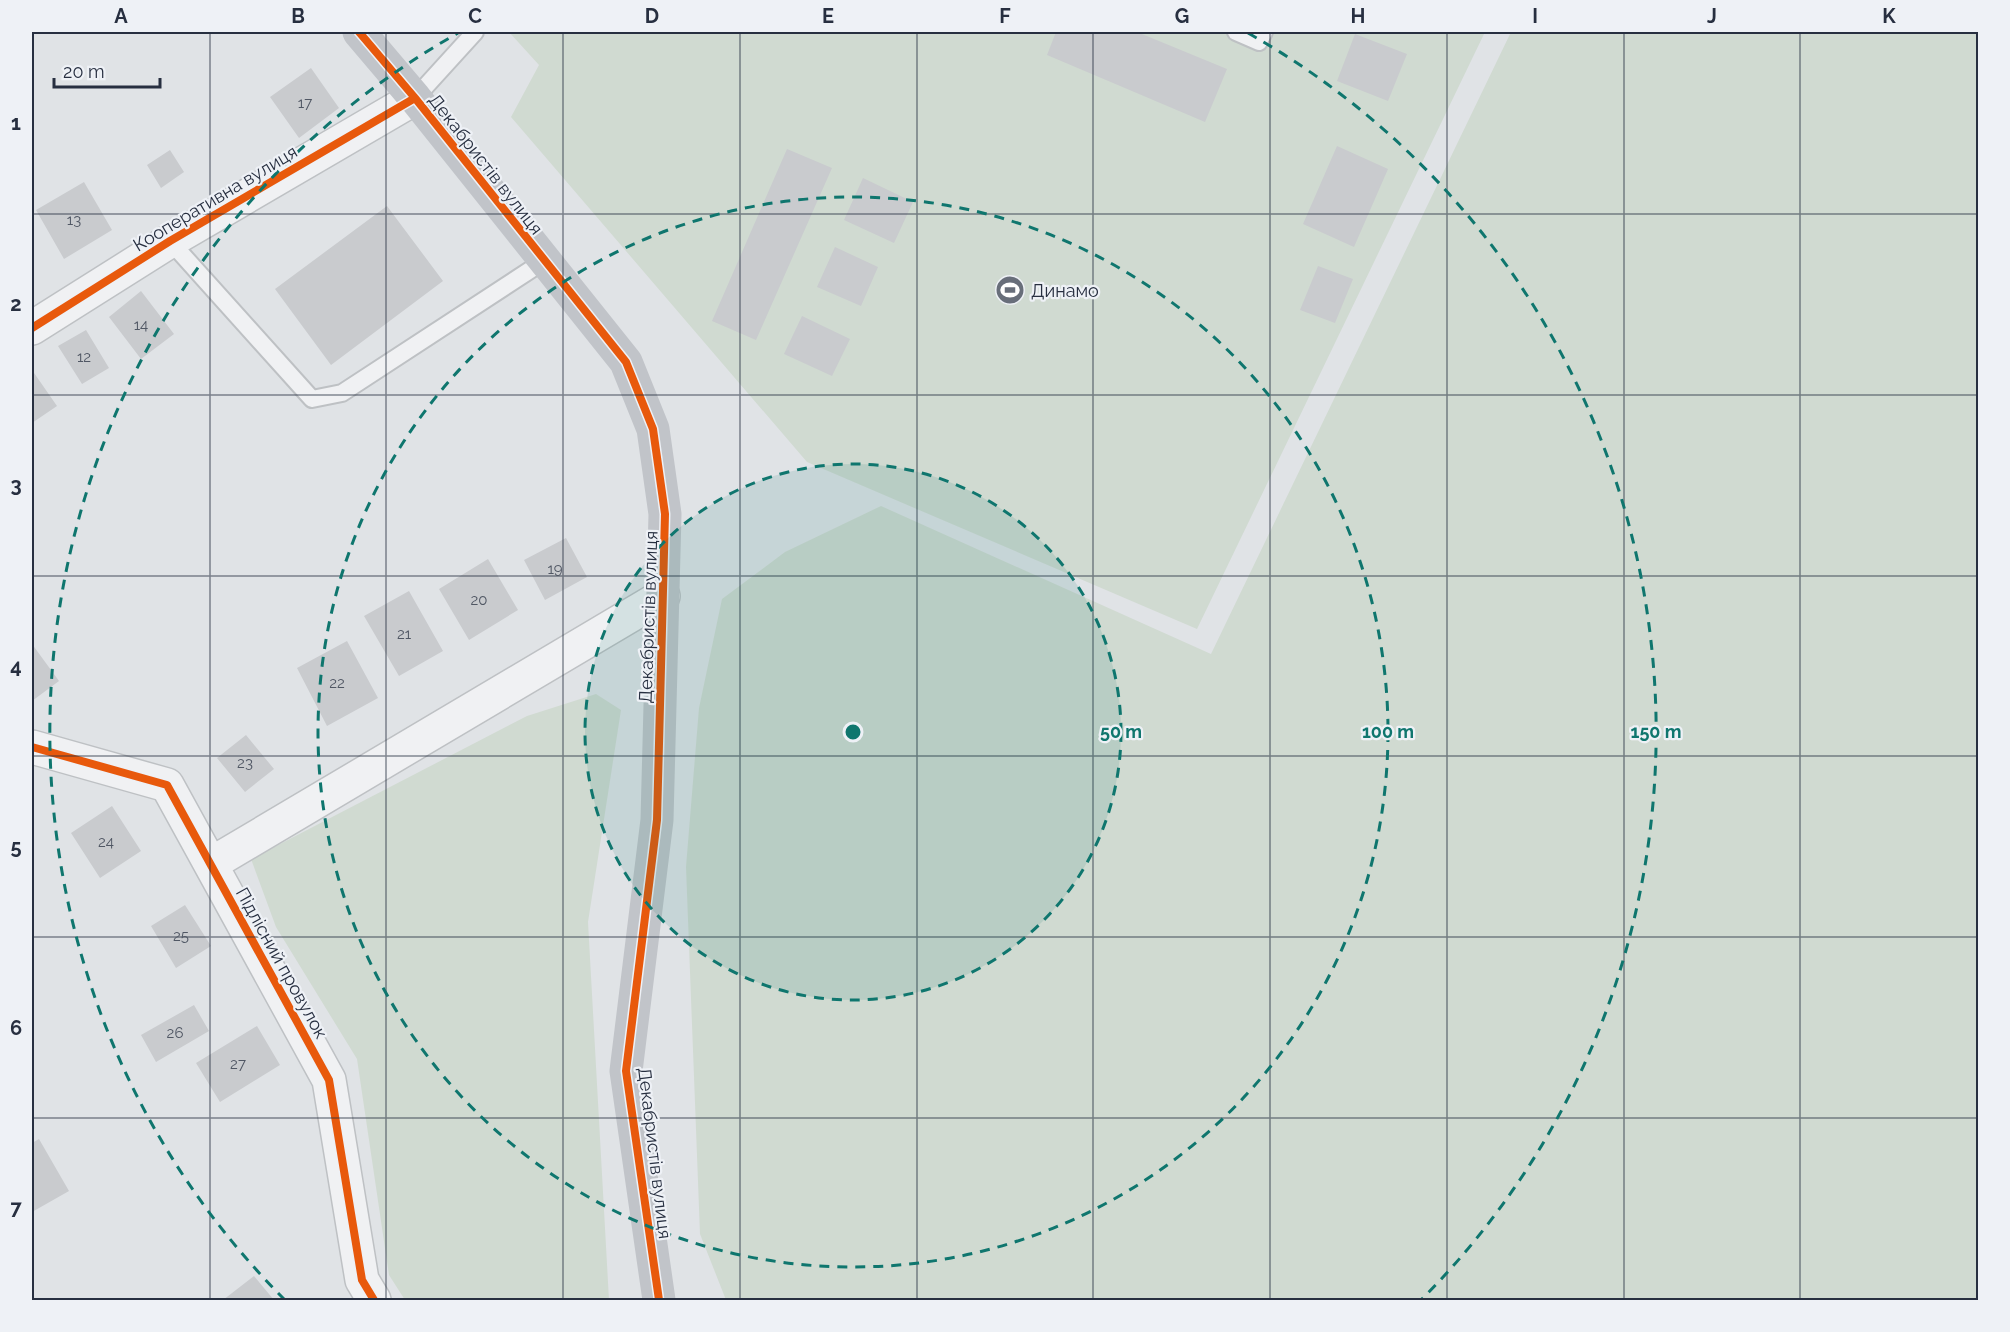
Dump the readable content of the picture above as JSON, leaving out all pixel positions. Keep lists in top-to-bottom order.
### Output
{
  "streets": {
    "street": ["Декабристів вулиця", "Кооперативна вулиця", "Підлісний провулок"]
  },
  "crossings": [
    ["Декабристів вулиця", "Кооперативна вулиця"]
  ],
  "places": {
    "sports": ["Динамо"]
  },
  "house_numbers": [
    "17",
    "13",
    "14",
    "12",
    "19",
    "20",
    "21",
    "22",
    "23",
    "24",
    "25",
    "26",
    "27"
  ],
  "scale_bar": "20 m",
  "grid": {
    "columns": [
      "A",
      "B",
      "C",
      "D",
      "E",
      "F",
      "G",
      "H",
      "I",
      "J",
      "K"
    ],
    "rows": [
      "1",
      "2",
      "3",
      "4",
      "5",
      "6",
      "7"
    ]
  },
  "rings": ["50 m", "100 m", "150 m"]
}
